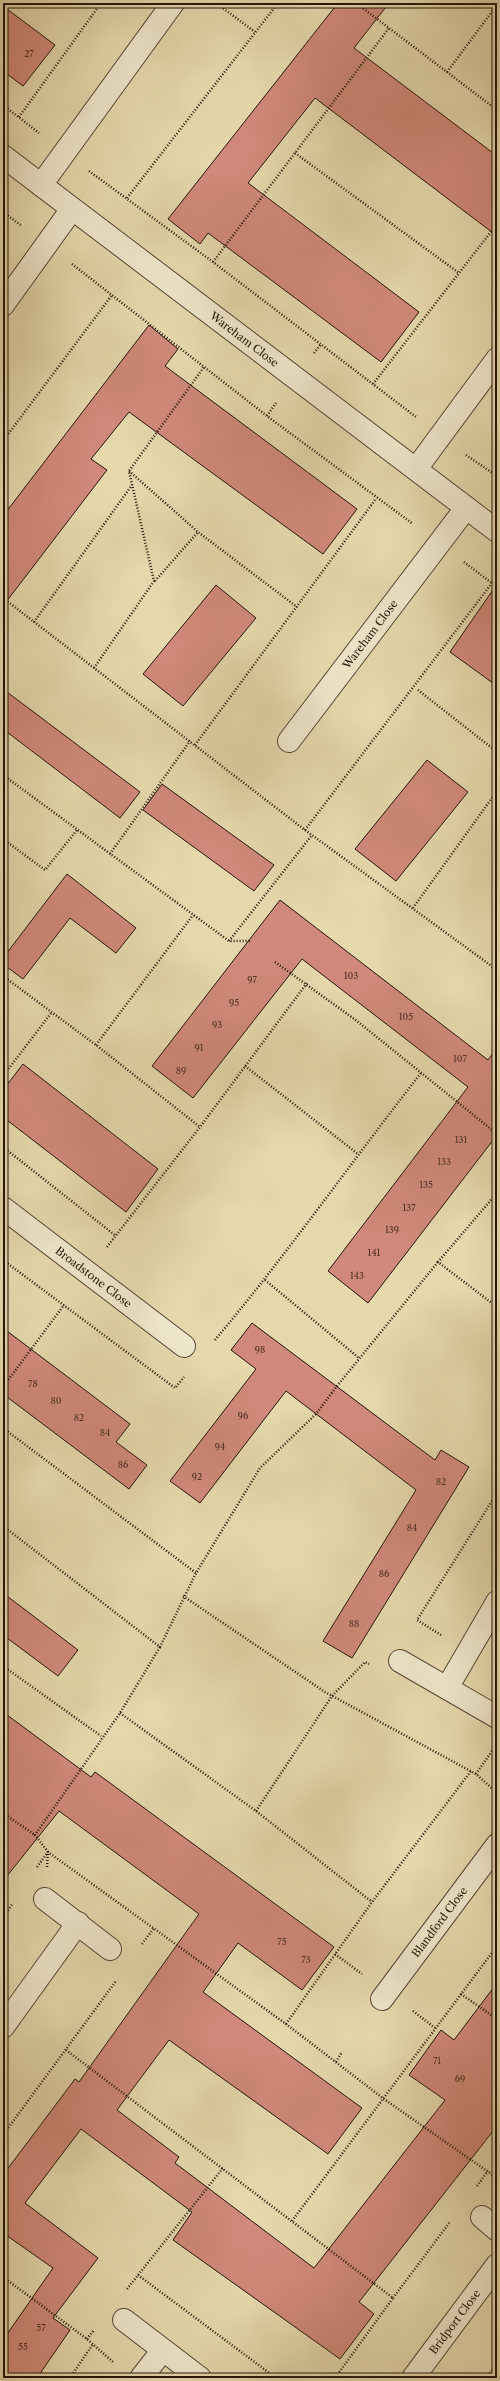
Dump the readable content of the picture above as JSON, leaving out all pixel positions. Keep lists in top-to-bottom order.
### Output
{
  "streets": {
    "street": [
      "Wareham Close",
      "Broadstone Close",
      "Blandford Close",
      "Bridport Close"
    ]
  },
  "house_numbers": [
    "27",
    "103",
    "97",
    "95",
    "105",
    "93",
    "91",
    "107",
    "89",
    "131",
    "133",
    "135",
    "137",
    "139",
    "141",
    "143",
    "98",
    "78",
    "80",
    "96",
    "82",
    "84",
    "94",
    "86",
    "92",
    "82",
    "84",
    "86",
    "88",
    "75",
    "73",
    "71",
    "69",
    "57",
    "55"
  ]
}
